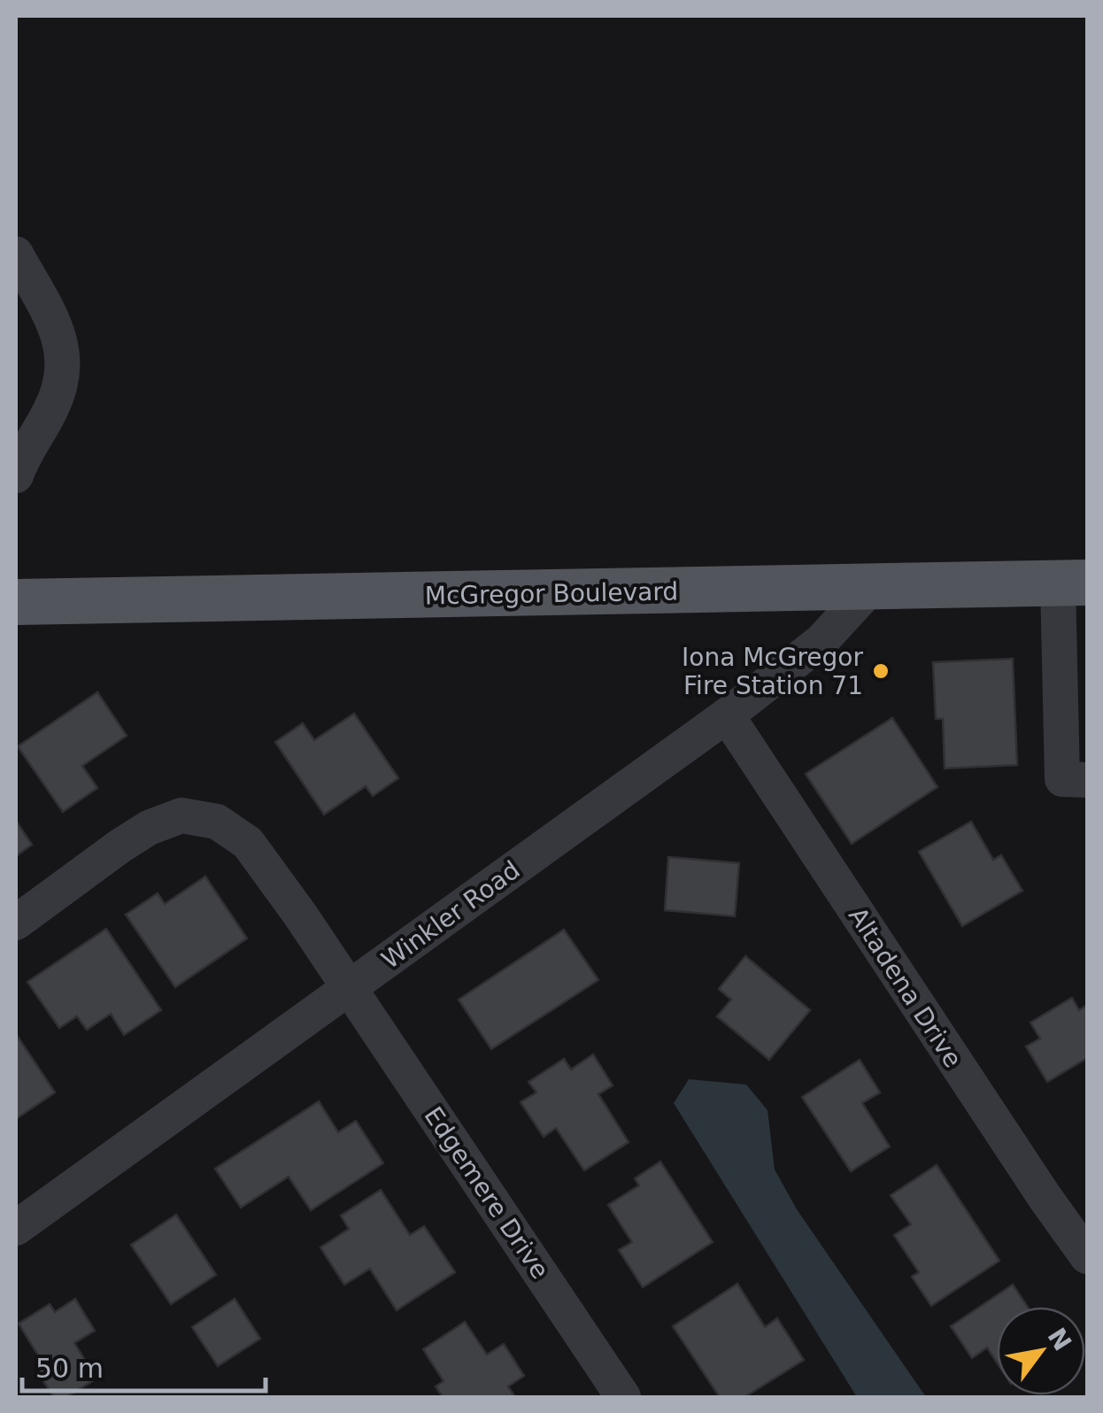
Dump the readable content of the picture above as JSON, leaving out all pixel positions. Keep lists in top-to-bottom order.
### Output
{
  "streets": {
    "main road": ["McGregor Boulevard"],
    "street": ["Winkler Road", "Altadena Drive", "Edgemere Drive"]
  },
  "crossings": [
    ["McGregor Boulevard", "Winkler Road"],
    ["Winkler Road", "Altadena Drive"],
    ["Winkler Road", "Edgemere Drive"]
  ],
  "places": ["Iona McGregor Fire Station 71"],
  "scale_bar": "50 m",
  "north": "top right"
}
